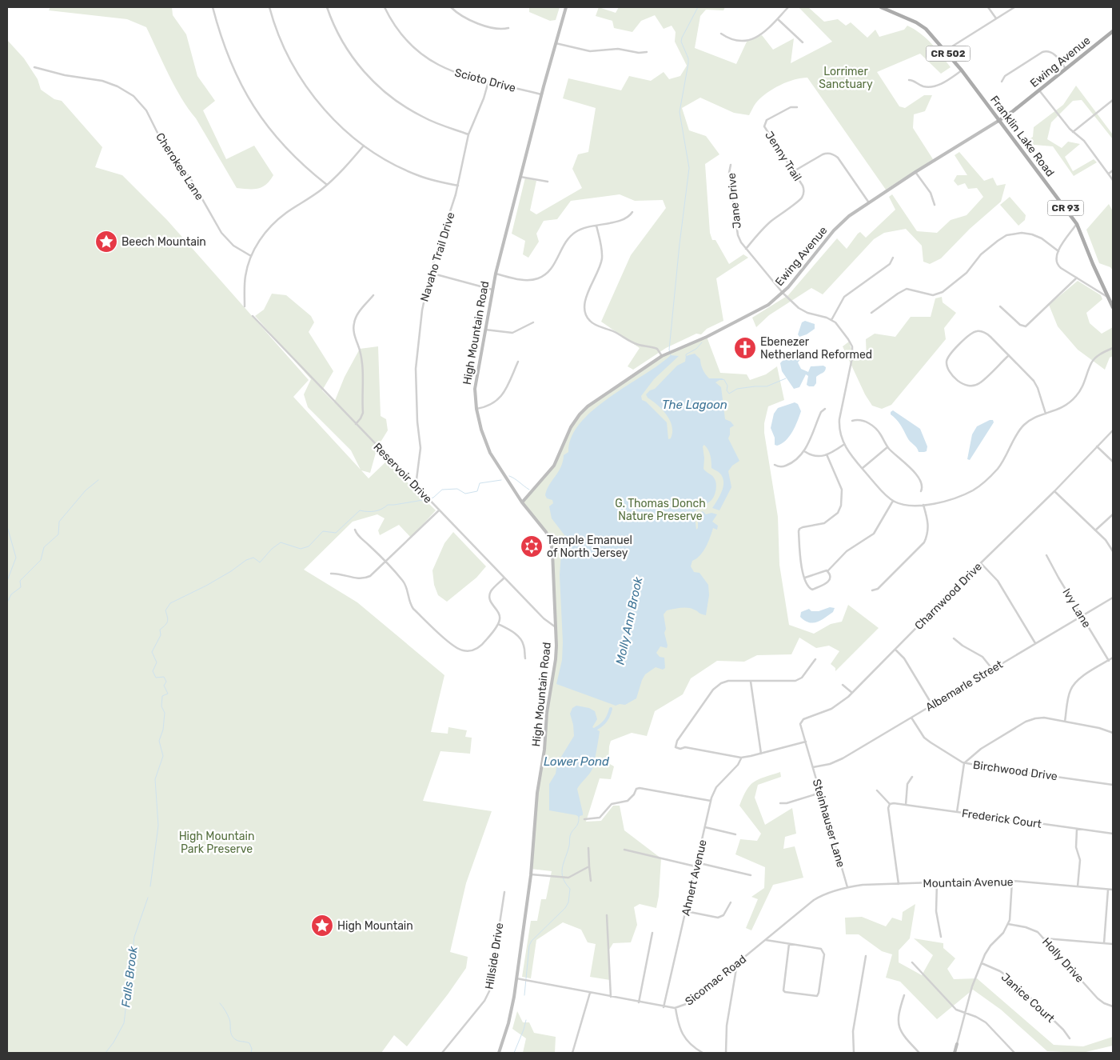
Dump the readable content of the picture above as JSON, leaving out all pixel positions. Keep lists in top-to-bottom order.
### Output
{
  "streets": {
    "main road": [
      "CR 502",
      "Ewing Avenue",
      "Franklin Lake Road",
      "CR 93",
      "High Mountain Road"
    ],
    "street": [
      "Scioto Drive",
      "Jenny Trail",
      "Cherokee Lane",
      "Jane Drive",
      "Navaho Trail Drive",
      "Reservoir Drive",
      "Charnwood Drive",
      "Ivy Lane",
      "Albemarle Street",
      "Birchwood Drive",
      "Frederick Court",
      "Steinhauser Lane",
      "Ahnert Avenue",
      "Mountain Avenue",
      "Hillside Drive",
      "Holly Drive",
      "Sicomac Road",
      "Janice Court"
    ]
  },
  "crossings": [
    ["Ewing Avenue", "Franklin Lake Road"],
    ["Ewing Avenue", "Jane Drive"],
    ["Ewing Avenue", "High Mountain Road"],
    ["Scioto Drive", "Navaho Trail Drive"],
    ["Scioto Drive", "High Mountain Road"],
    ["Jenny Trail", "Jane Drive"],
    ["Navaho Trail Drive", "Reservoir Drive"],
    ["High Mountain Road", "Reservoir Drive"],
    ["High Mountain Road", "Sicomac Road"],
    ["Charnwood Drive", "Steinhauser Lane"],
    ["Ivy Lane", "Albemarle Street"],
    ["Albemarle Street", "Birchwood Drive"],
    ["Albemarle Street", "Steinhauser Lane"],
    ["Steinhauser Lane", "Mountain Avenue"],
    ["Ahnert Avenue", "Sicomac Road"],
    ["Mountain Avenue", "Sicomac Road"]
  ],
  "water": [
    "The Lagoon",
    "Molly Ann Brook",
    "Lower Pond",
    "Falls Brook"
  ],
  "parks": ["Lorrimer Sanctuary", "G. Thomas Donch Nature Preserve", "High Mountain Park Preserve"],
  "places": {
    "place": ["Beech Mountain", "High Mountain"],
    "church": ["Ebenezer Netherland Reformed"],
    "synagogue": ["Temple Emanuel of North Jersey"]
  }
}
